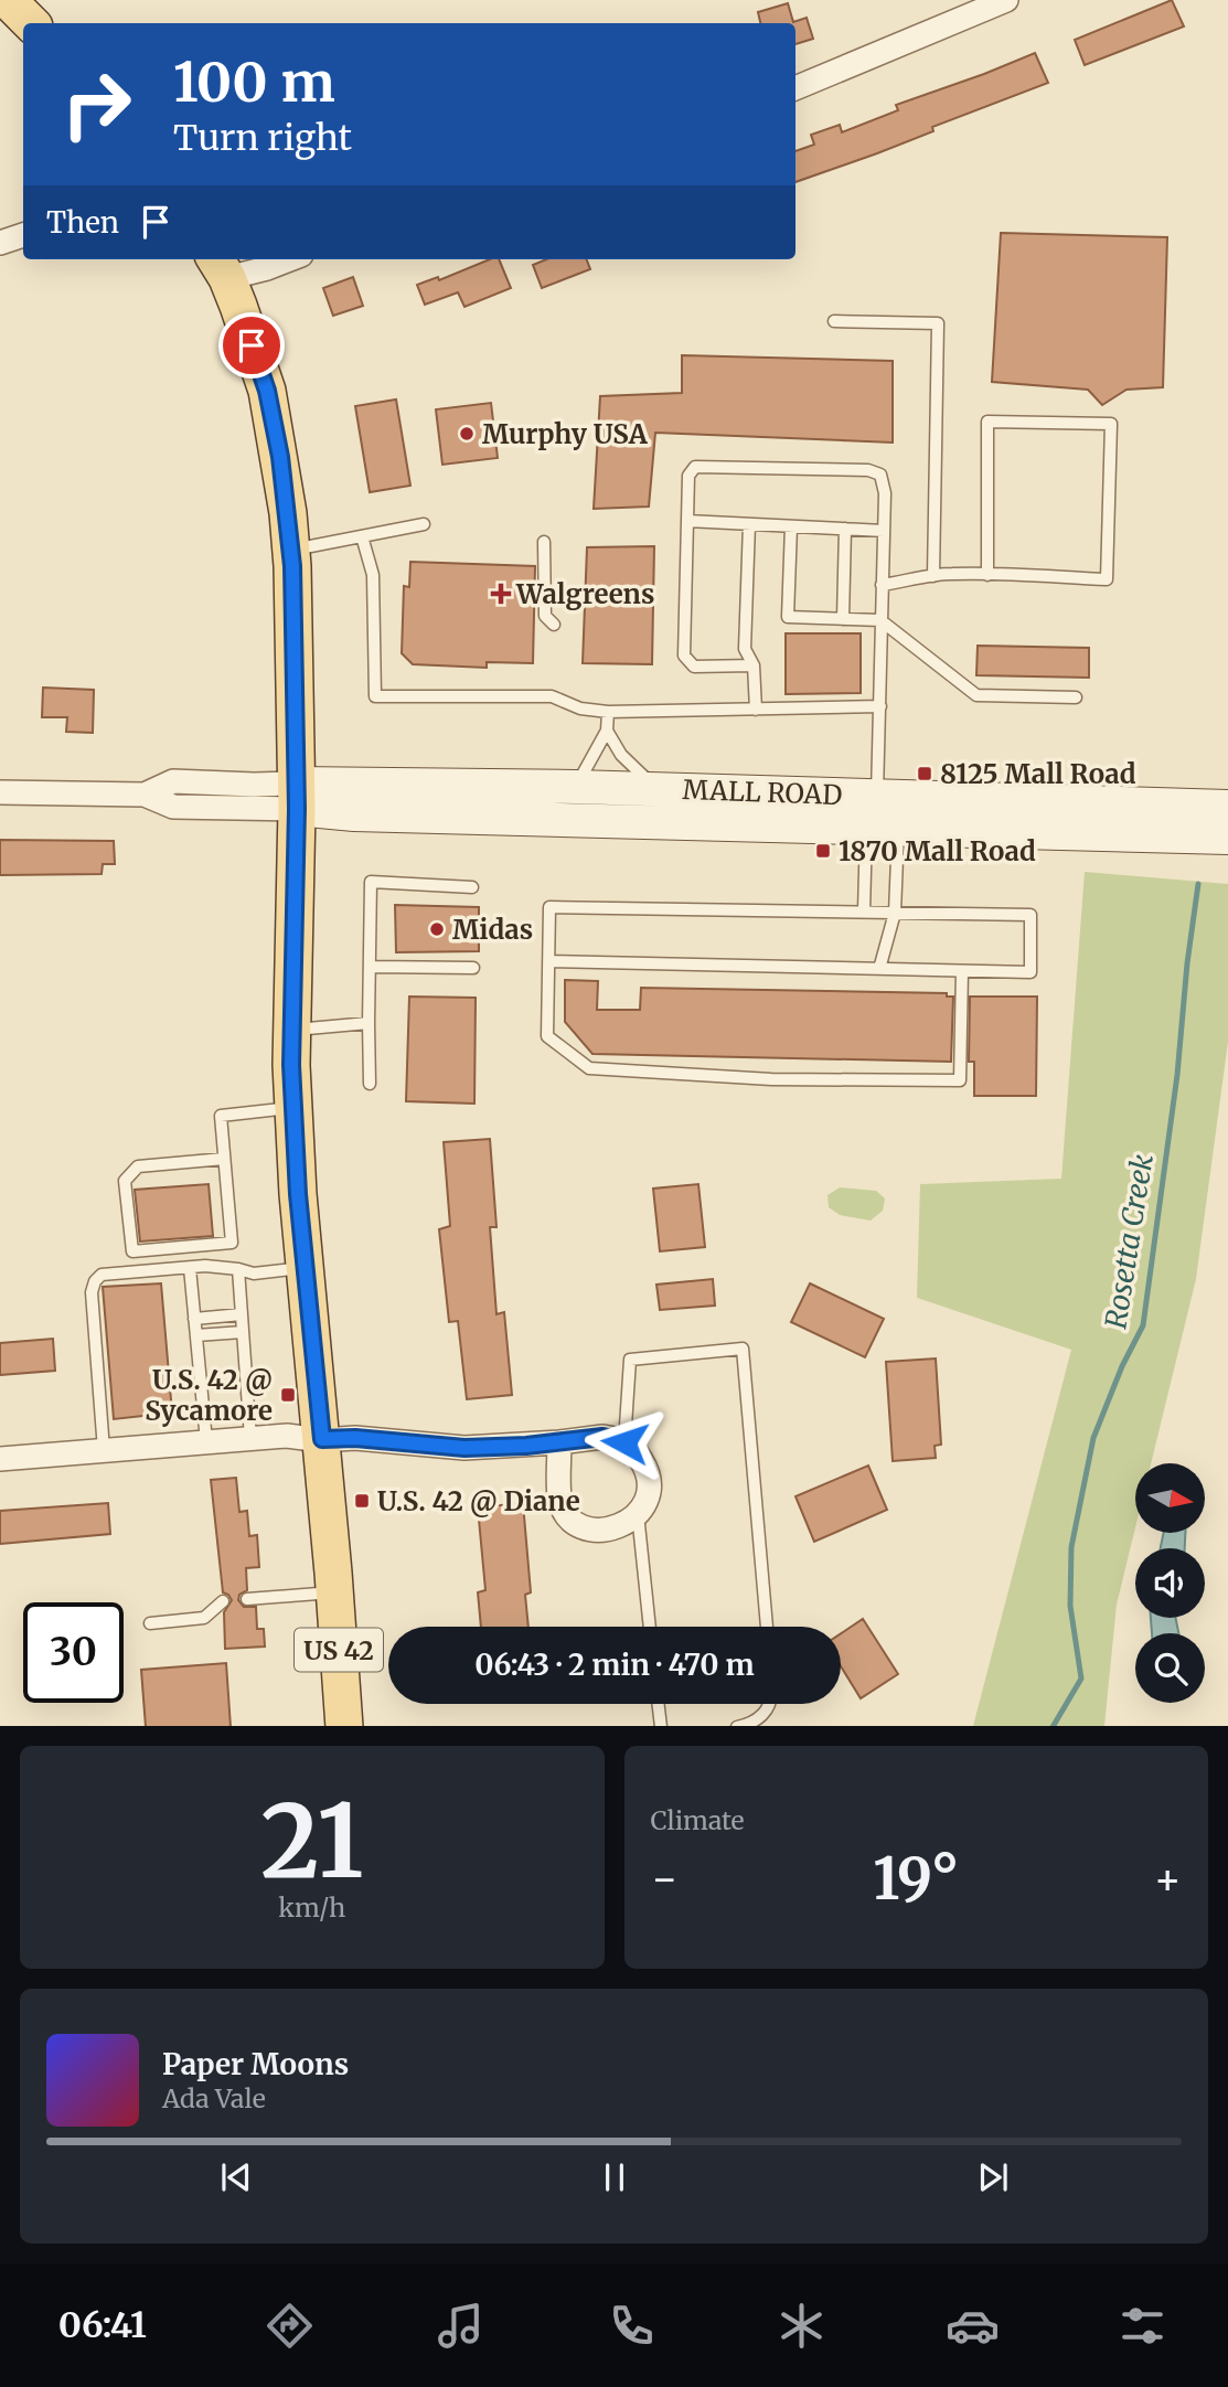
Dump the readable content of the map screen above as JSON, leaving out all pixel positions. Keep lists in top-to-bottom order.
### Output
{
  "streets": {
    "main road": ["MALL ROAD", "US 42"]
  },
  "crossings": [
    ["MALL ROAD", "US 42"]
  ],
  "water": ["Rosetta Creek"],
  "places": {
    "other": ["Murphy USA", "Midas"],
    "health": ["Walgreens"],
    "transit": [
      "8125 Mall Road",
      "1870 Mall Road",
      "U.S. 42 @ Sycamore",
      "U.S. 42 @ Diane"
    ]
  },
  "north": "right",
  "page": {
    "turn": ["100 m", "Turn right"],
    "then": "Then",
    "limit": "30",
    "trip": "06:43 · 2 min · 470 m",
    "tile": [
      ["21", "km/h"],
      "Climate"
    ],
    "heat": ["−", "19°", "+"],
    "song": ["Paper Moons", "Ada Vale"],
    "tabs": "06:41"
  }
}
